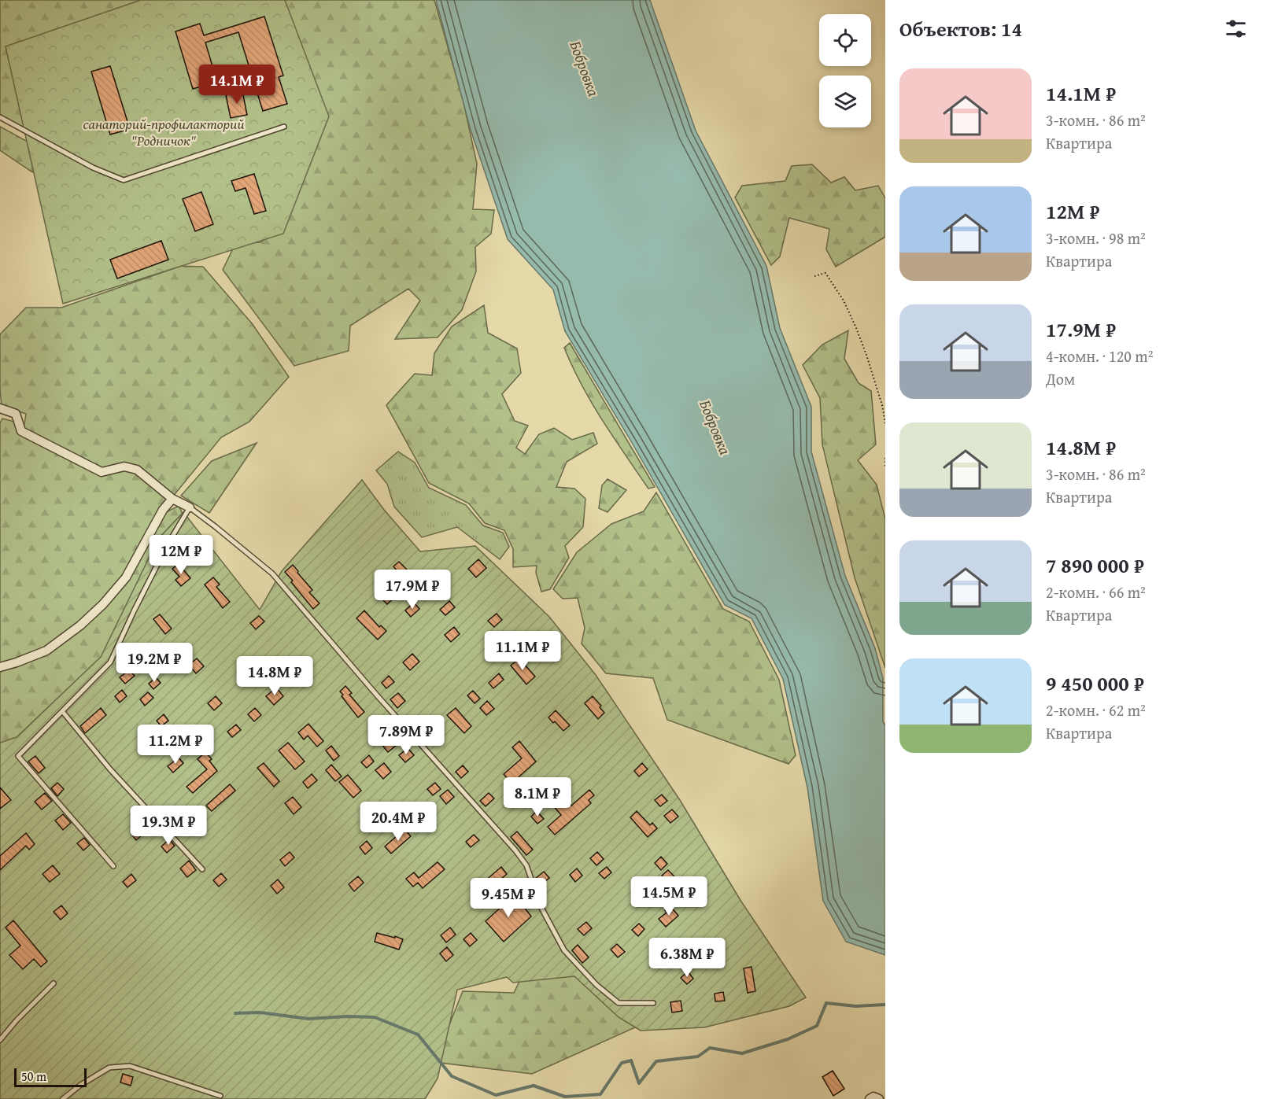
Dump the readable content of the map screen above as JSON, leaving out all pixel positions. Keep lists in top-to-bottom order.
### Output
{
  "water": ["Бобровка"],
  "parks": ["санаторий-профилакторий \"Родничок\""],
  "scale_bar": "50 m",
  "page": {
    "heading": "Объектов: 14",
    "list": [
      {
        "name": "14.1M ₽",
        "note": "3-комн. · 86 m² · Квартира"
      },
      {
        "name": "12M ₽",
        "note": "3-комн. · 98 m² · Квартира"
      },
      {
        "name": "17.9M ₽",
        "note": "4-комн. · 120 m² · Дом"
      },
      {
        "name": "14.8M ₽",
        "note": "3-комн. · 86 m² · Квартира"
      },
      {
        "name": "7 890 000 ₽",
        "note": "2-комн. · 66 m² · Квартира"
      },
      {
        "name": "9 450 000 ₽",
        "note": "2-комн. · 62 m² · Квартира"
      }
    ],
    "price": [
      "14.1M ₽",
      "12M ₽",
      "17.9M ₽",
      "11.1M ₽",
      "19.2M ₽",
      "14.8M ₽",
      "7.89M ₽",
      "11.2M ₽",
      "8.1M ₽",
      "20.4M ₽",
      "19.3M ₽",
      "14.5M ₽",
      "9.45M ₽",
      "6.38M ₽"
    ],
    "scale": "50 m"
  }
}
